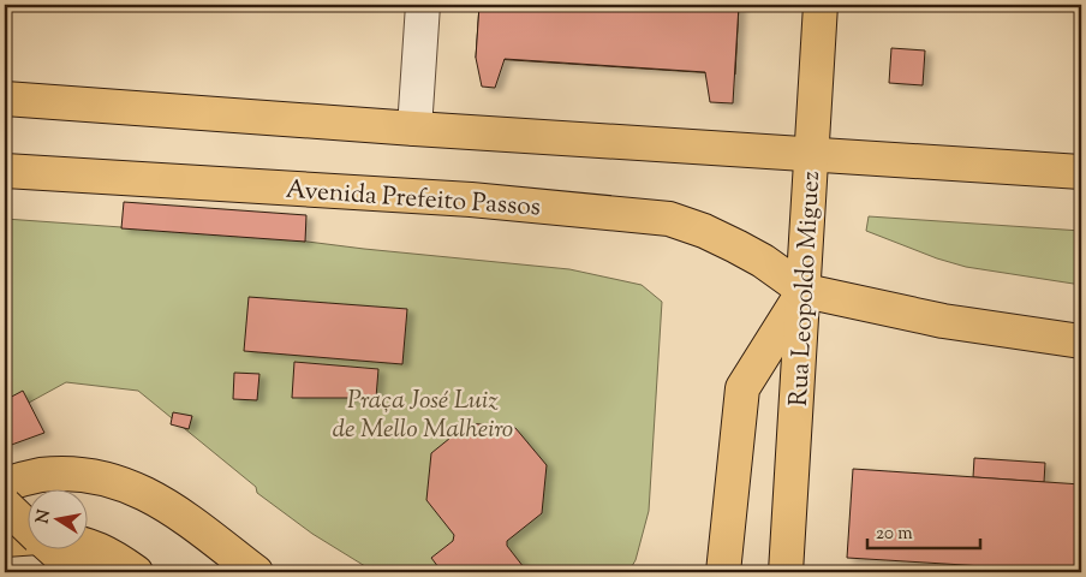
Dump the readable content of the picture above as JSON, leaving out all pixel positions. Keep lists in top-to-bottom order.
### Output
{
  "streets": {
    "main road": ["Avenida Prefeito Passos", "Rua Leopoldo Miguez"]
  },
  "crossings": [
    ["Avenida Prefeito Passos", "Rua Leopoldo Miguez"]
  ],
  "parks": ["Praça José Luiz de Mello Malheiro"],
  "scale_bar": "20 m",
  "north": "left"
}
